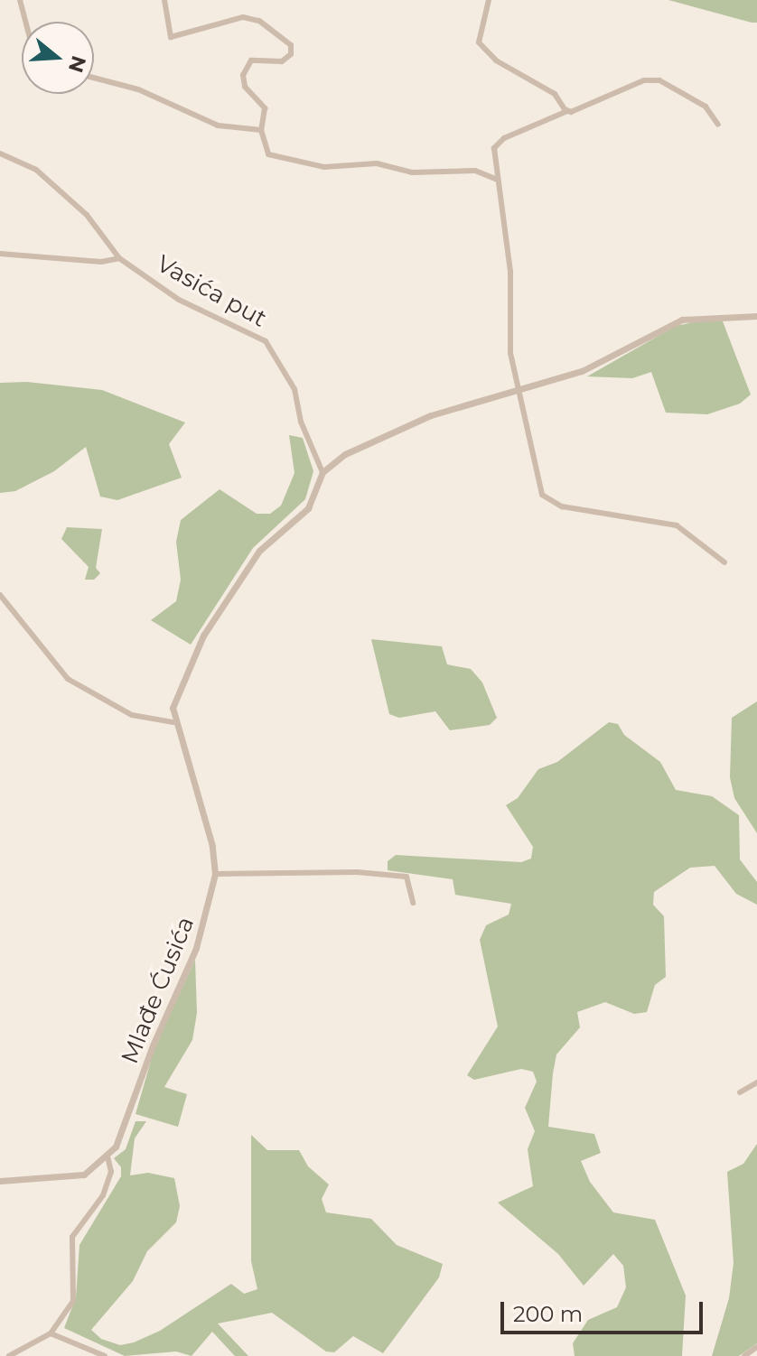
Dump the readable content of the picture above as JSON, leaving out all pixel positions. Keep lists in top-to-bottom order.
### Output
{
  "streets": {
    "street": ["Vasića put", "Mlađe Ćusića"]
  },
  "scale_bar": "200 m",
  "north": "right"
}
